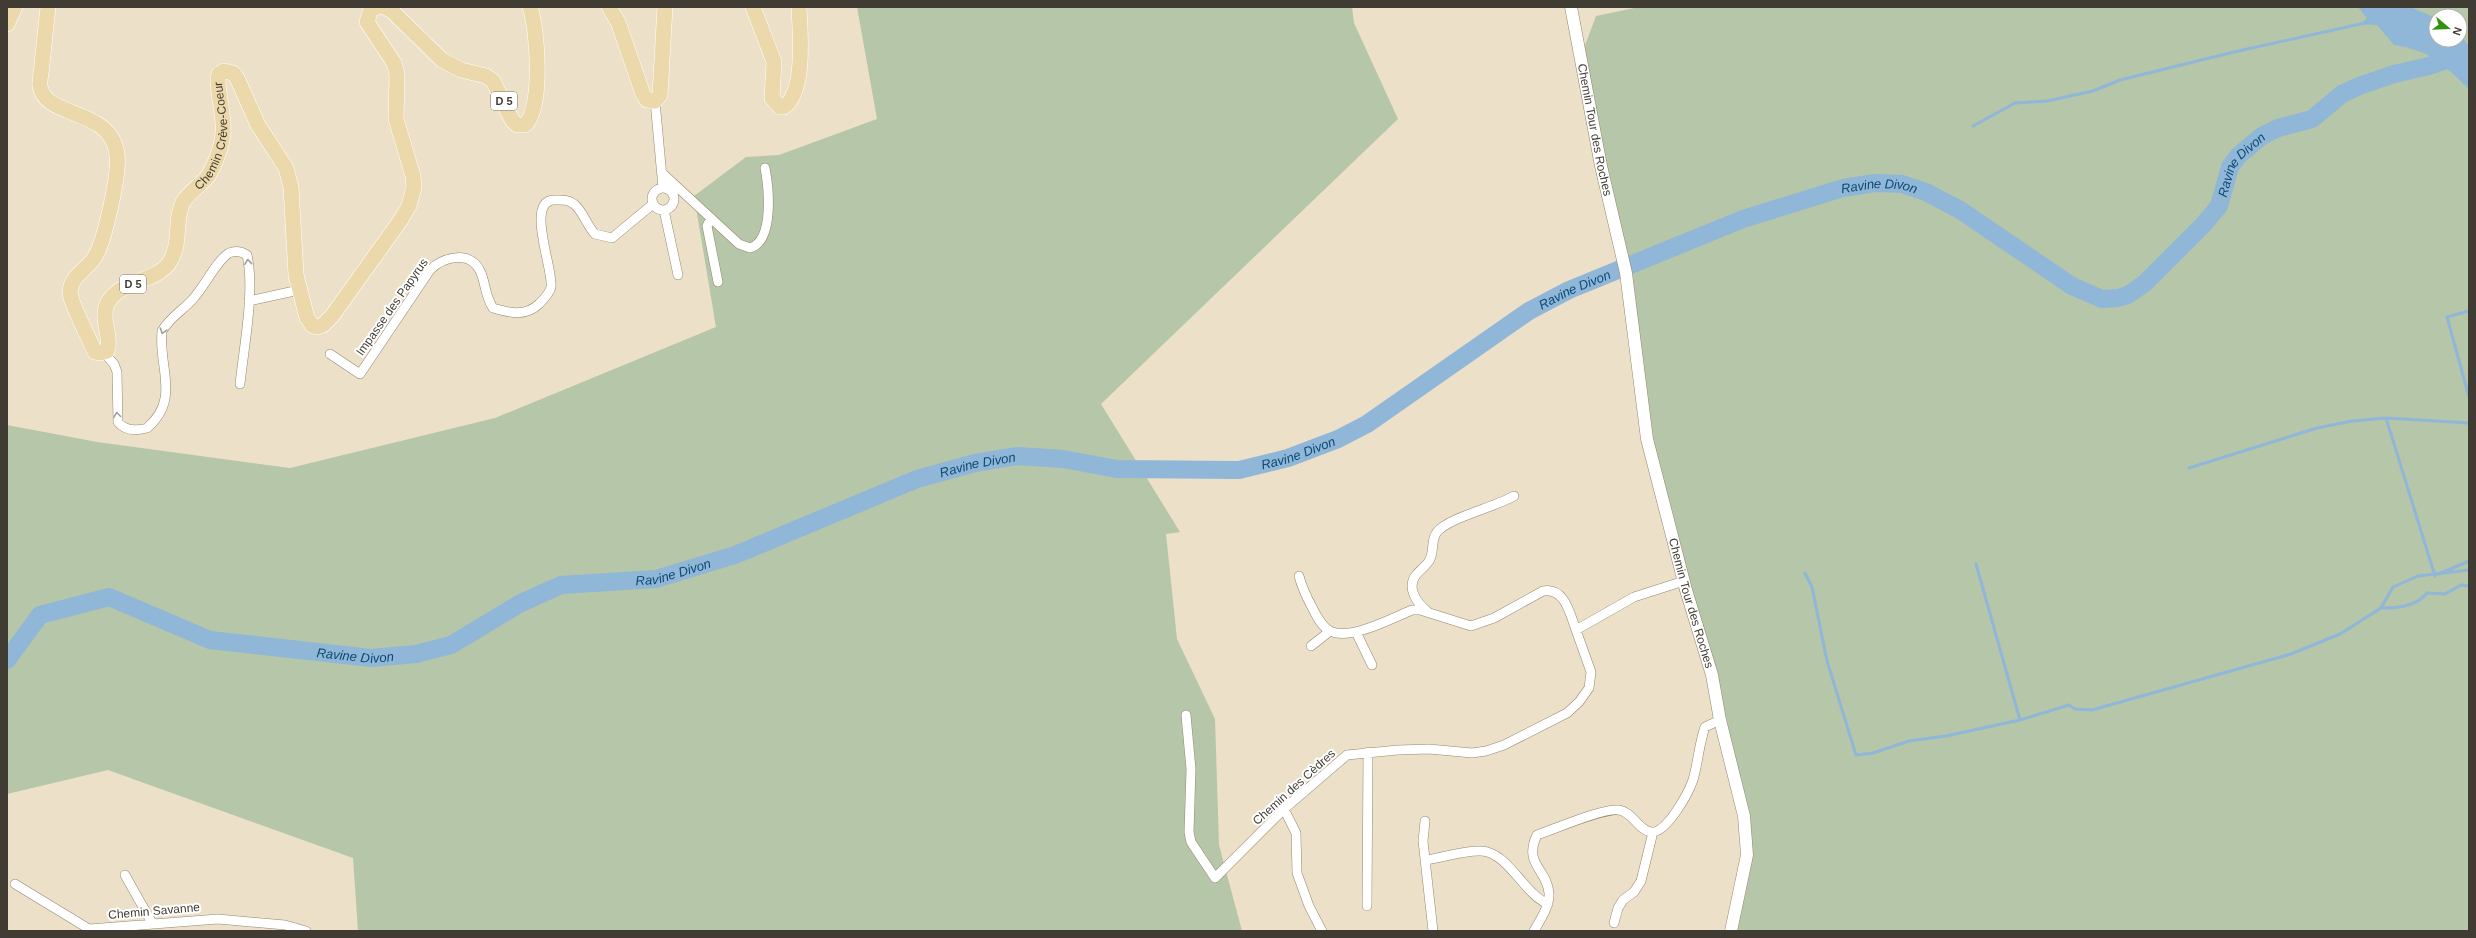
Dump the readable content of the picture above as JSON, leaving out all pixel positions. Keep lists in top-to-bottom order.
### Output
{
  "streets": {
    "main road": ["D 5", "Chemin Crève-Coeur"],
    "street": [
      "Chemin Tour des Roches",
      "Impasse des Papyrus",
      "Chemin des Cèdres",
      "Chemin Savanne"
    ]
  },
  "water": ["Ravine Divon"],
  "north": "right"
}
